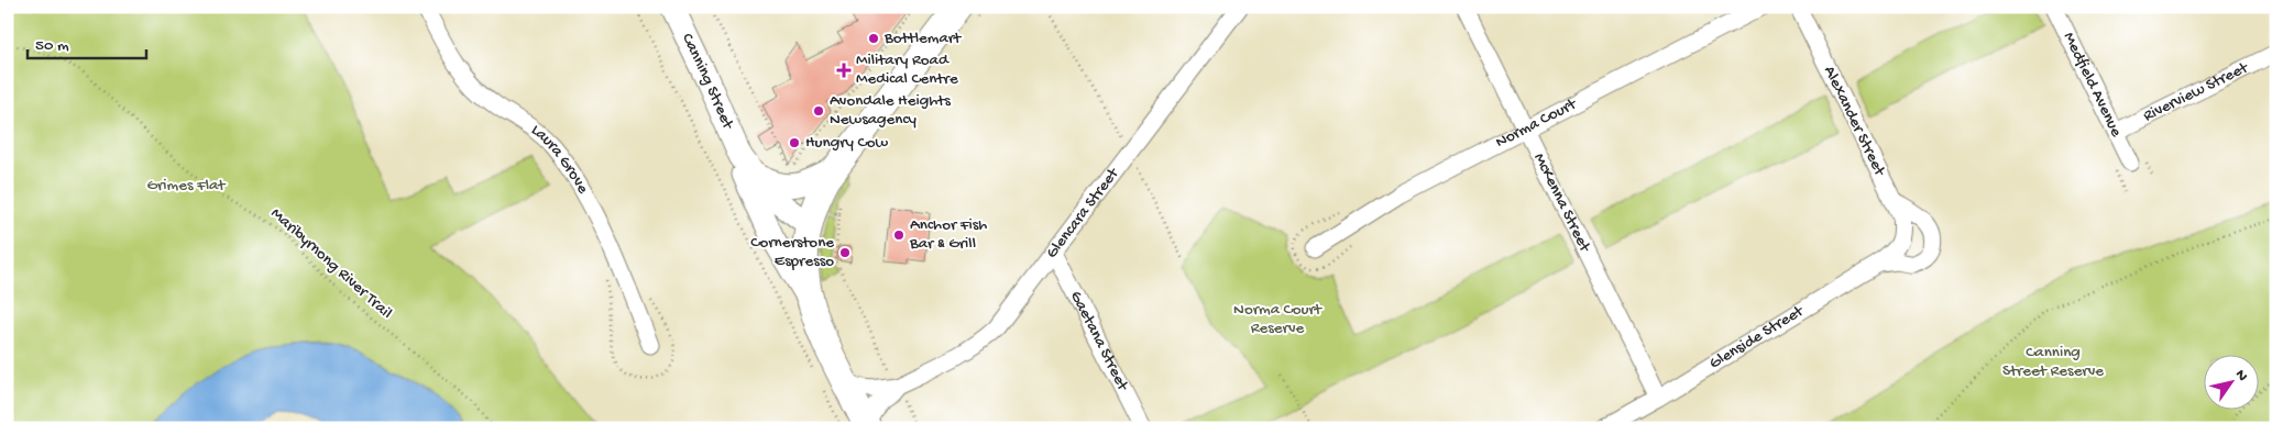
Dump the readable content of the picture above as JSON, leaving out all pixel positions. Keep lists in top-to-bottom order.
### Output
{
  "streets": {
    "main road": ["Canning Street"],
    "street": [
      "Medfield Avenue",
      "Riverview Street",
      "Alexander Street",
      "Norma Court",
      "Laura Grove",
      "McKenna Street",
      "Glencara Street",
      "Glenside Street",
      "Gaetana Street"
    ],
    "path": ["Maribyrnong River Trail"]
  },
  "crossings": [
    ["Canning Street", "Glencara Street"],
    ["Medfield Avenue", "Riverview Street"],
    ["Alexander Street", "Glenside Street"],
    ["Norma Court", "McKenna Street"],
    ["McKenna Street", "Glenside Street"],
    ["Glencara Street", "Gaetana Street"]
  ],
  "parks": ["Grimes Flat", "Norma Court Reserve", "Canning Street Reserve"],
  "places": {
    "other": [
      "Bottlemart",
      "Avondale Heights Newsagency",
      "Hungry Cow",
      "Anchor Fish Bar & Grill",
      "Cornerstone Espresso"
    ],
    "health": ["Military Road Medical Centre"]
  },
  "scale_bar": "50 m",
  "north": "top right"
}
